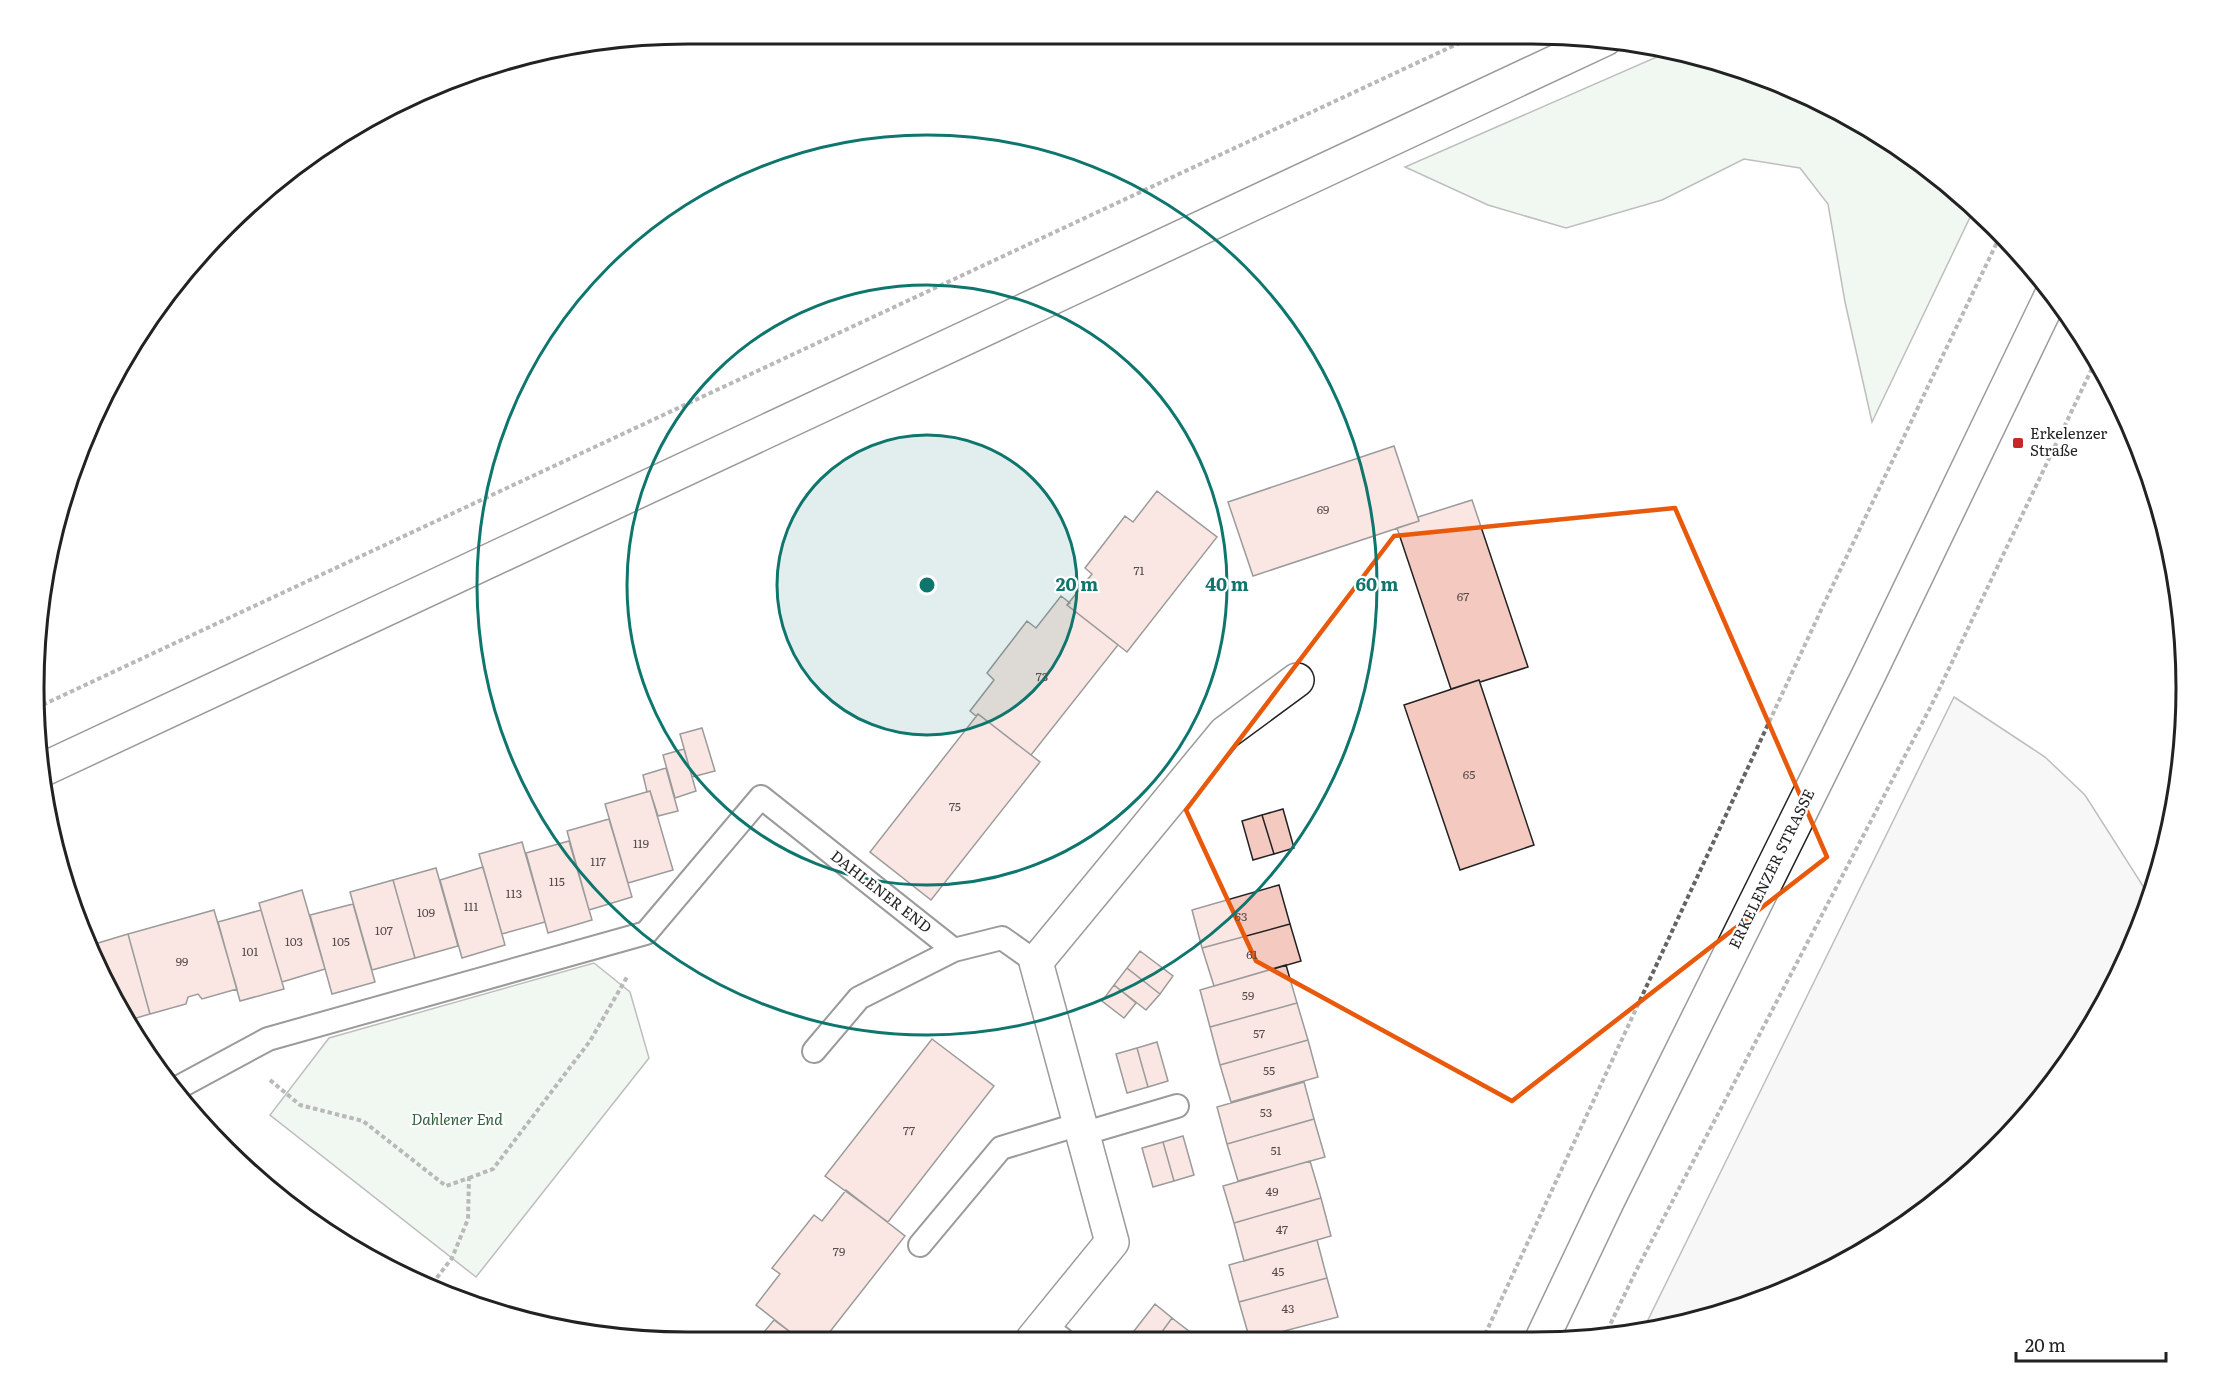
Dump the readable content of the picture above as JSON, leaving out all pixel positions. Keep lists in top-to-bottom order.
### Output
{
  "streets": {
    "street": ["ERKELENZER STRASSE"],
    "lane": ["DAHLENER END"]
  },
  "parks": ["Dahlener End"],
  "places": {
    "transit": ["Erkelenzer Straße"]
  },
  "house_numbers": [
    "69",
    "71",
    "67",
    "73",
    "65",
    "75",
    "119",
    "117",
    "115",
    "113",
    "111",
    "109",
    "63",
    "107",
    "103",
    "105",
    "101",
    "61",
    "99",
    "59",
    "57",
    "55",
    "53",
    "77",
    "51",
    "49",
    "47",
    "79",
    "45",
    "43"
  ],
  "scale_bar": "20 m",
  "rings": ["20 m", "40 m", "60 m"]
}
